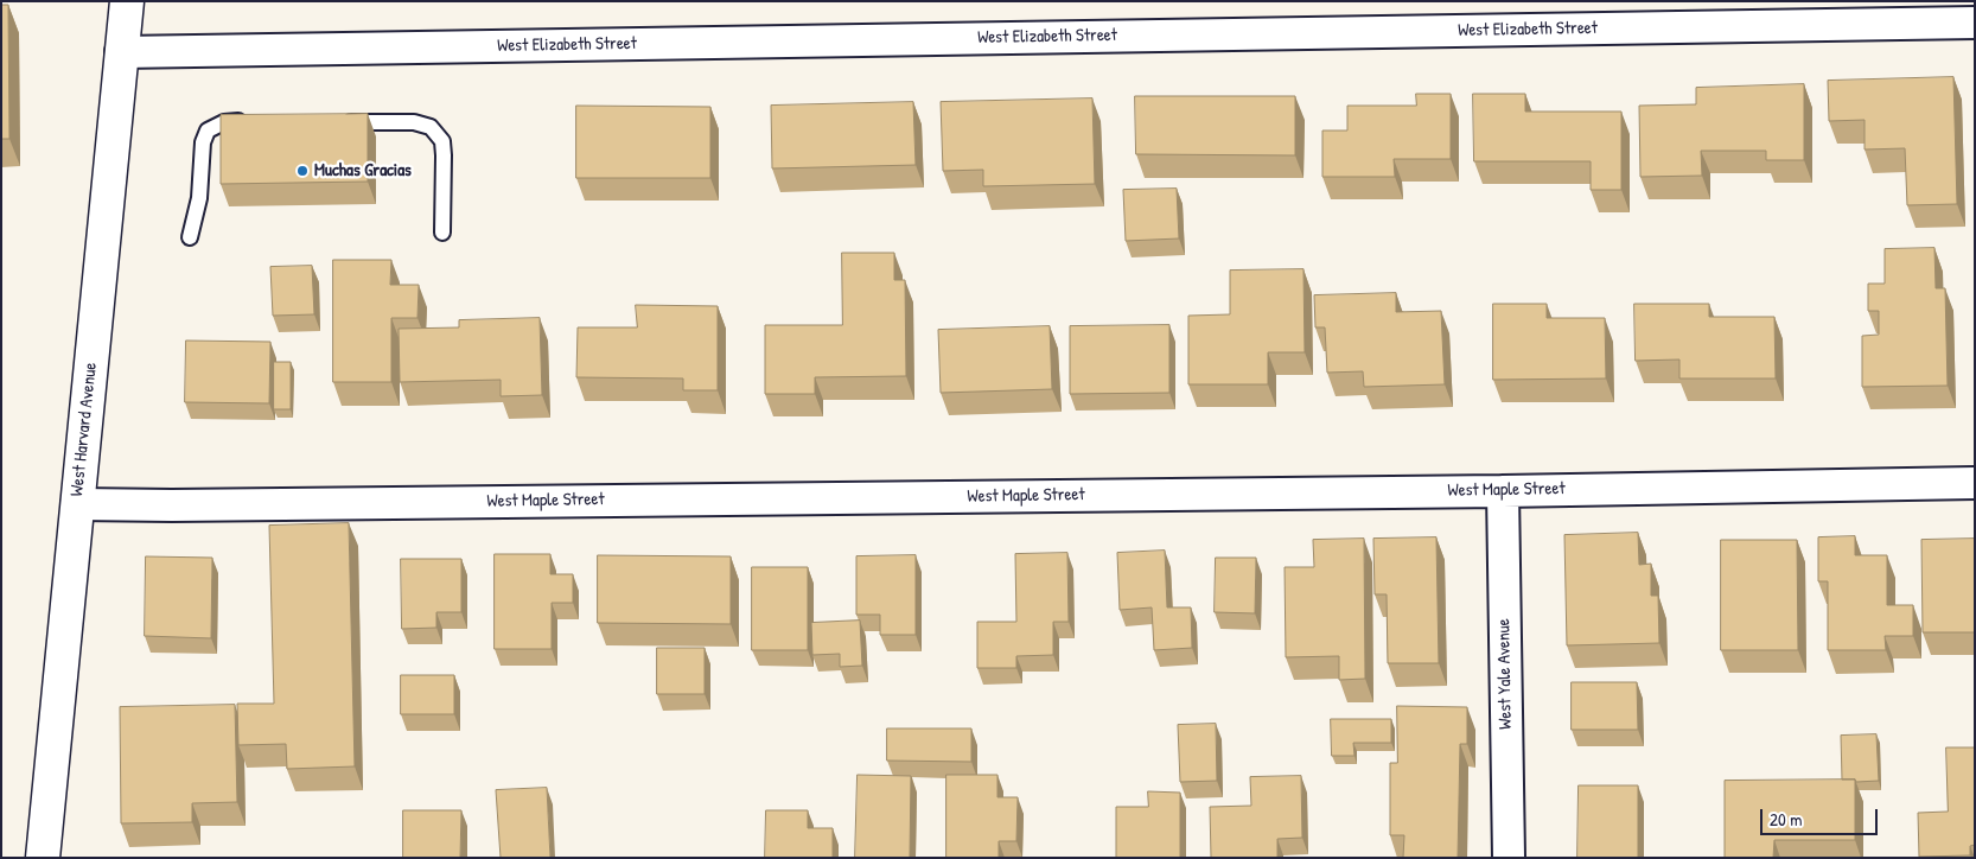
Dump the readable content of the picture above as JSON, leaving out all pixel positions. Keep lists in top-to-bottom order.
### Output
{
  "streets": {
    "main road": ["West Harvard Avenue"],
    "street": ["West Elizabeth Street", "West Maple Street", "West Yale Avenue"]
  },
  "crossings": [
    ["West Elizabeth Street", "West Harvard Avenue"],
    ["West Harvard Avenue", "West Maple Street"],
    ["West Maple Street", "West Yale Avenue"]
  ],
  "places": ["Muchas Gracias"],
  "scale_bar": "20 m"
}
